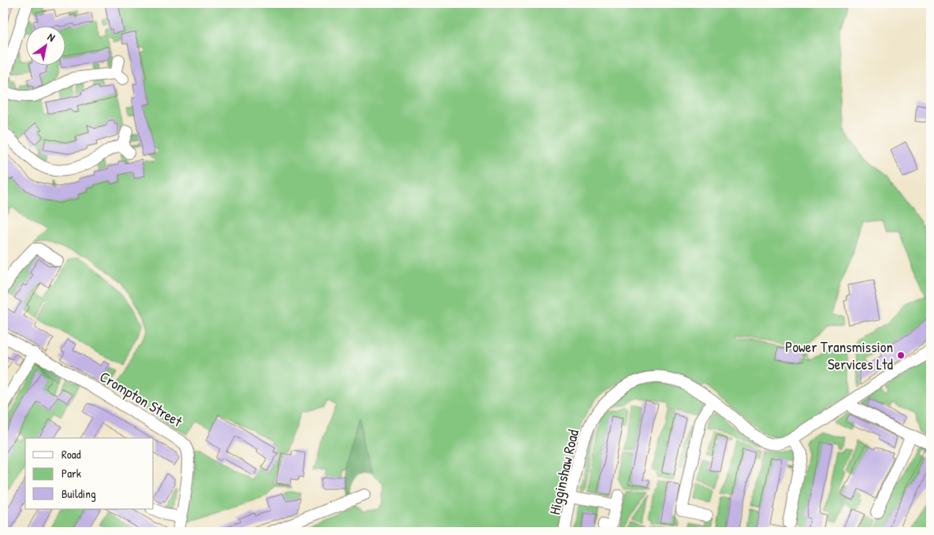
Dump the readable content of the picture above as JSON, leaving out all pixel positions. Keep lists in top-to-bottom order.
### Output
{
  "streets": {
    "street": ["Crompton Street", "Higginshaw Road"]
  },
  "places": ["Power Transmission Services Ltd"],
  "legend": ["Road", "Park", "Building"],
  "north": "top right"
}
